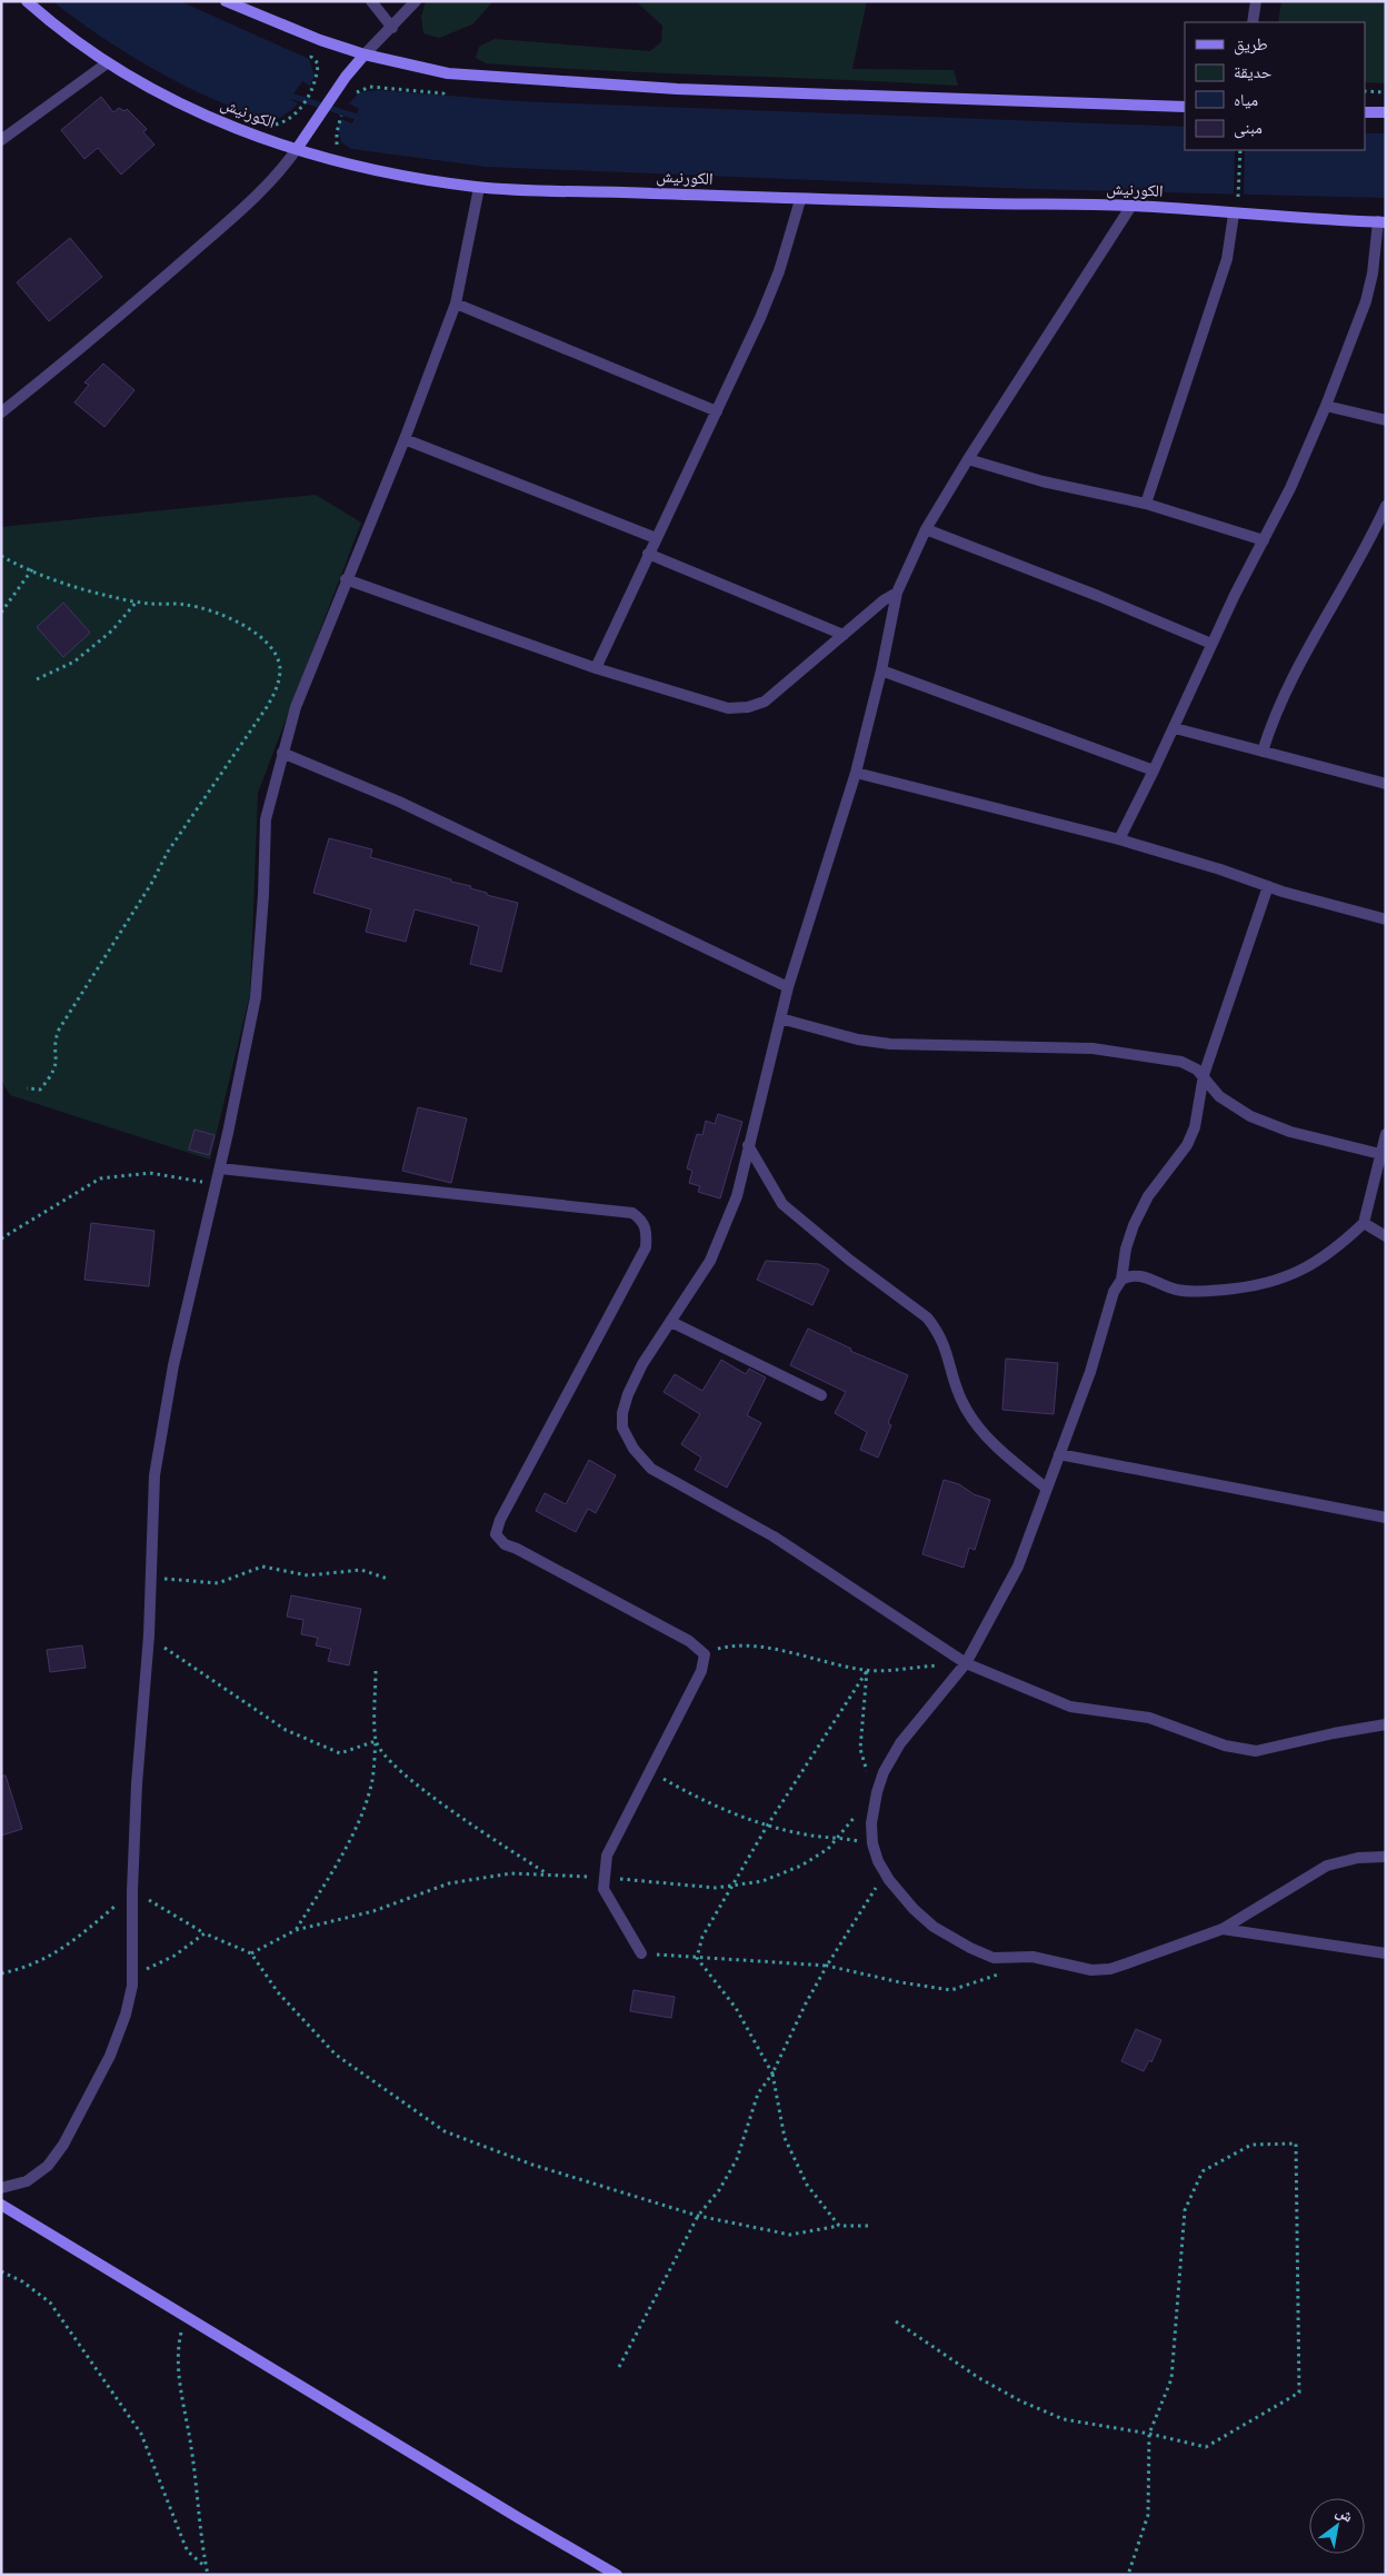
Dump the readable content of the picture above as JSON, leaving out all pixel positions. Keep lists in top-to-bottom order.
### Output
{
  "streets": {
    "main road": ["الكورنيش"]
  },
  "legend": [
    "طريق",
    "حديقة",
    "مياه",
    "مبنى"
  ],
  "north": "top right"
}
